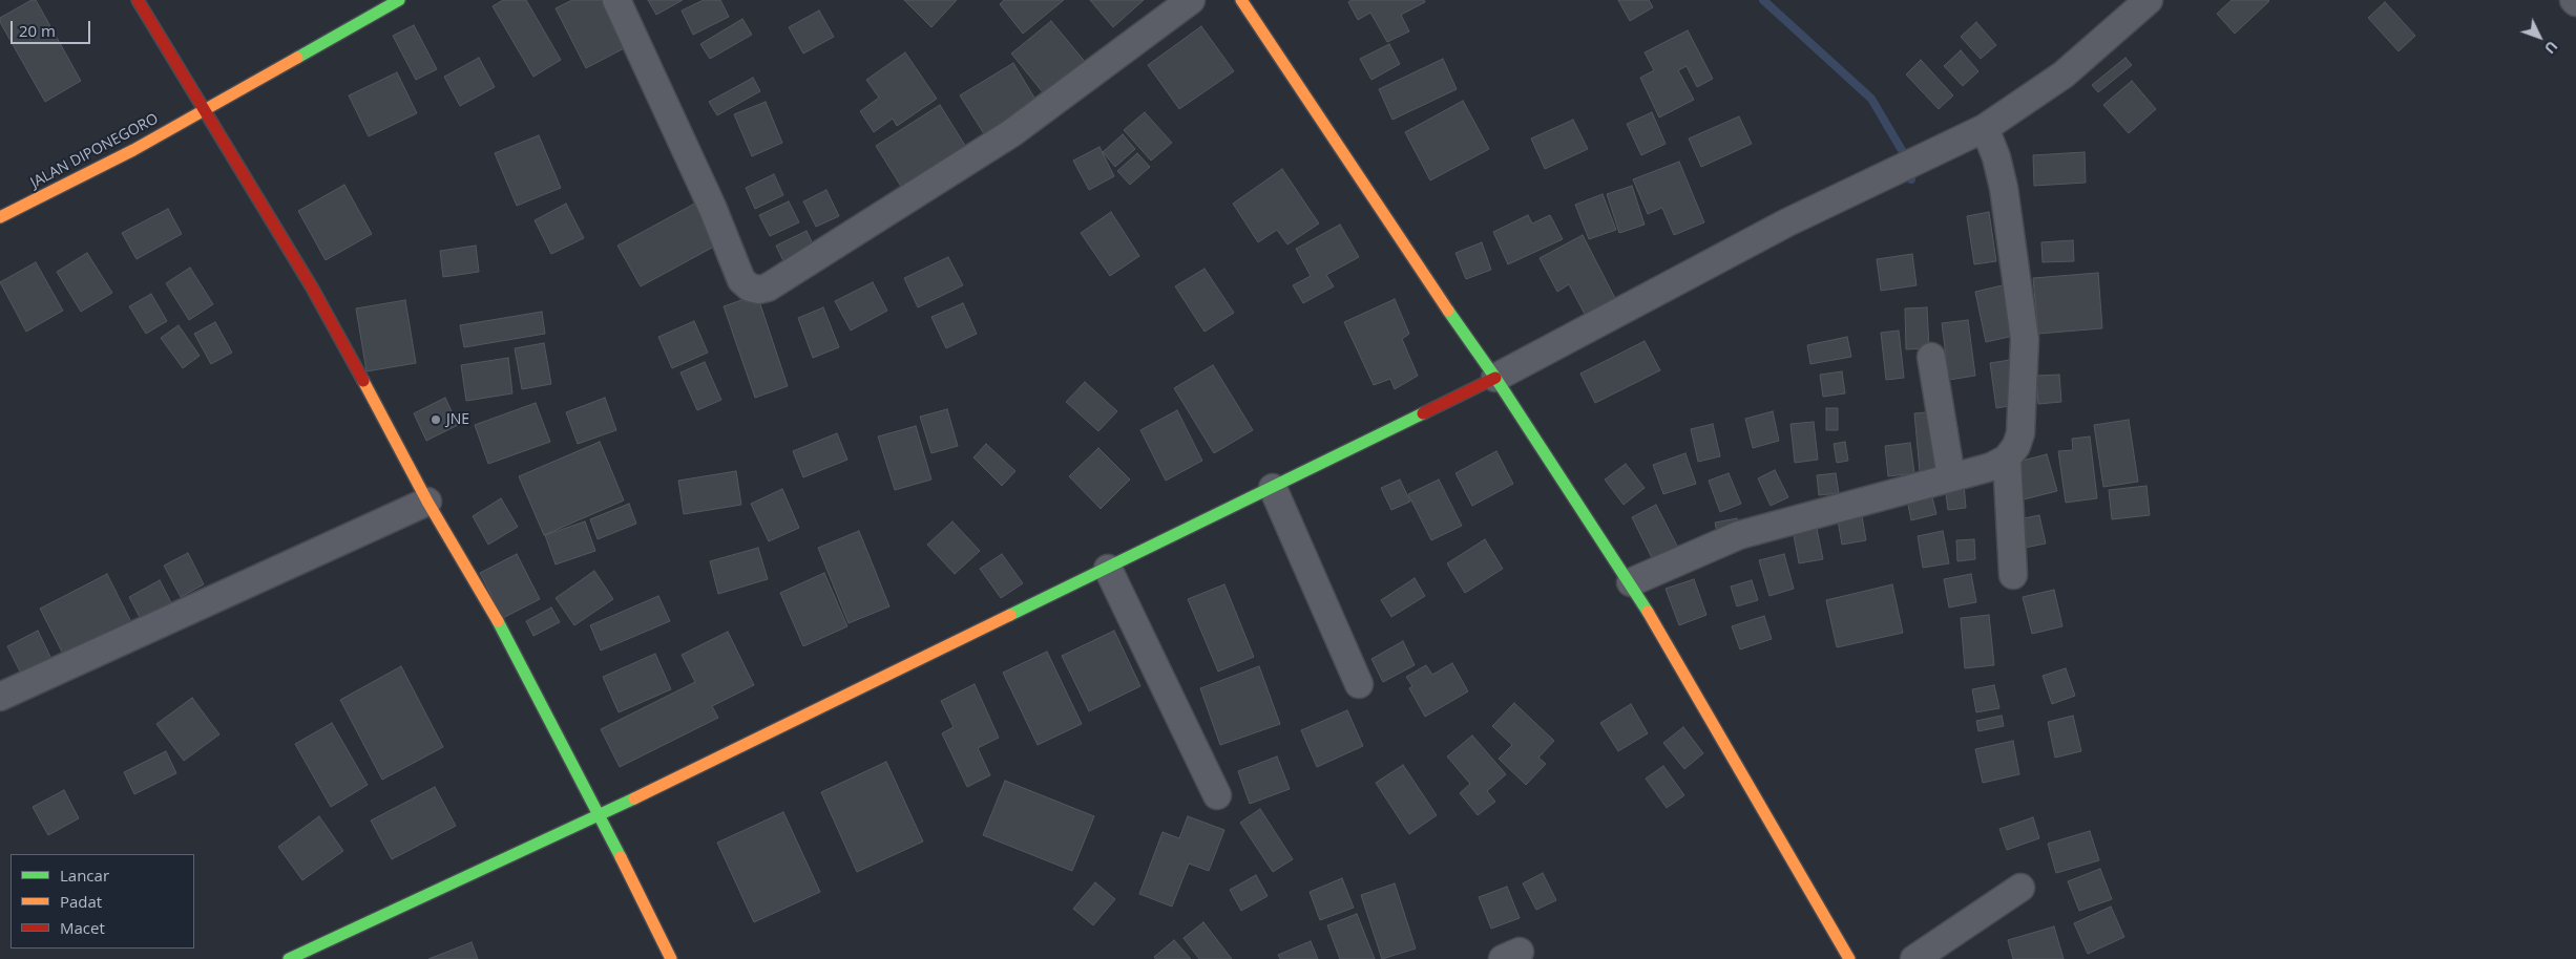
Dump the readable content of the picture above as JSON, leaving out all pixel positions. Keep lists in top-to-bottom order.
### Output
{
  "streets": {
    "street": ["JALAN DIPONEGORO"]
  },
  "places": ["JNE"],
  "legend": ["Lancar", "Padat", "Macet"],
  "scale_bar": "20 m",
  "north": "bottom right"
}
